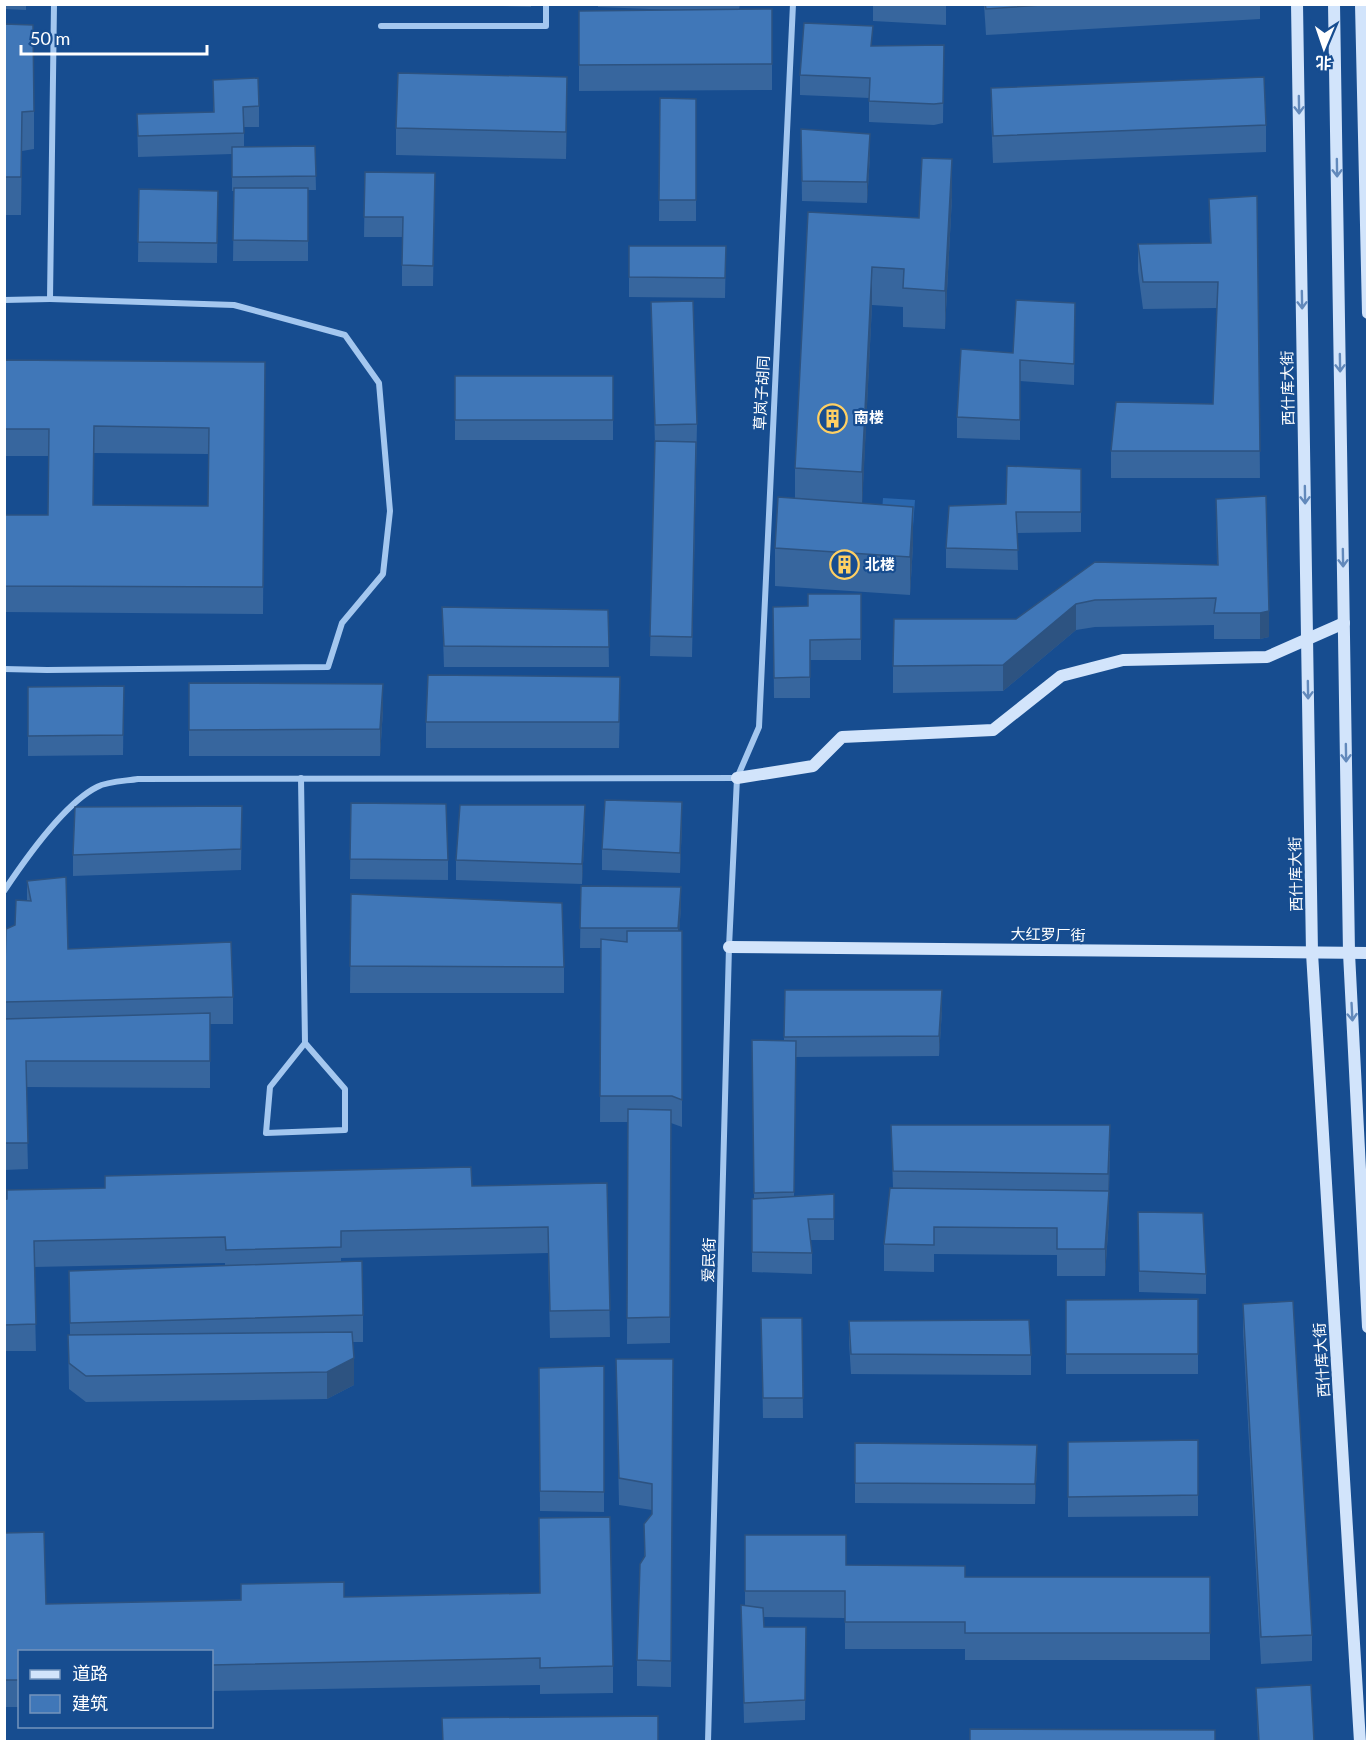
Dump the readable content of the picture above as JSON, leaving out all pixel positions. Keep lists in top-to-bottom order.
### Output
{
  "streets": {
    "street": [
      "西什库大街",
      "草岚子胡同",
      "大红罗厂街",
      "爱民街"
    ]
  },
  "crossings": [
    ["西什库大街", "大红罗厂街"],
    ["草岚子胡同", "爱民街"],
    ["大红罗厂街", "爱民街"]
  ],
  "places": {
    "building": ["南楼", "北楼"]
  },
  "legend": ["道路", "建筑"],
  "scale_bar": "50 m",
  "north": "bottom"
}
